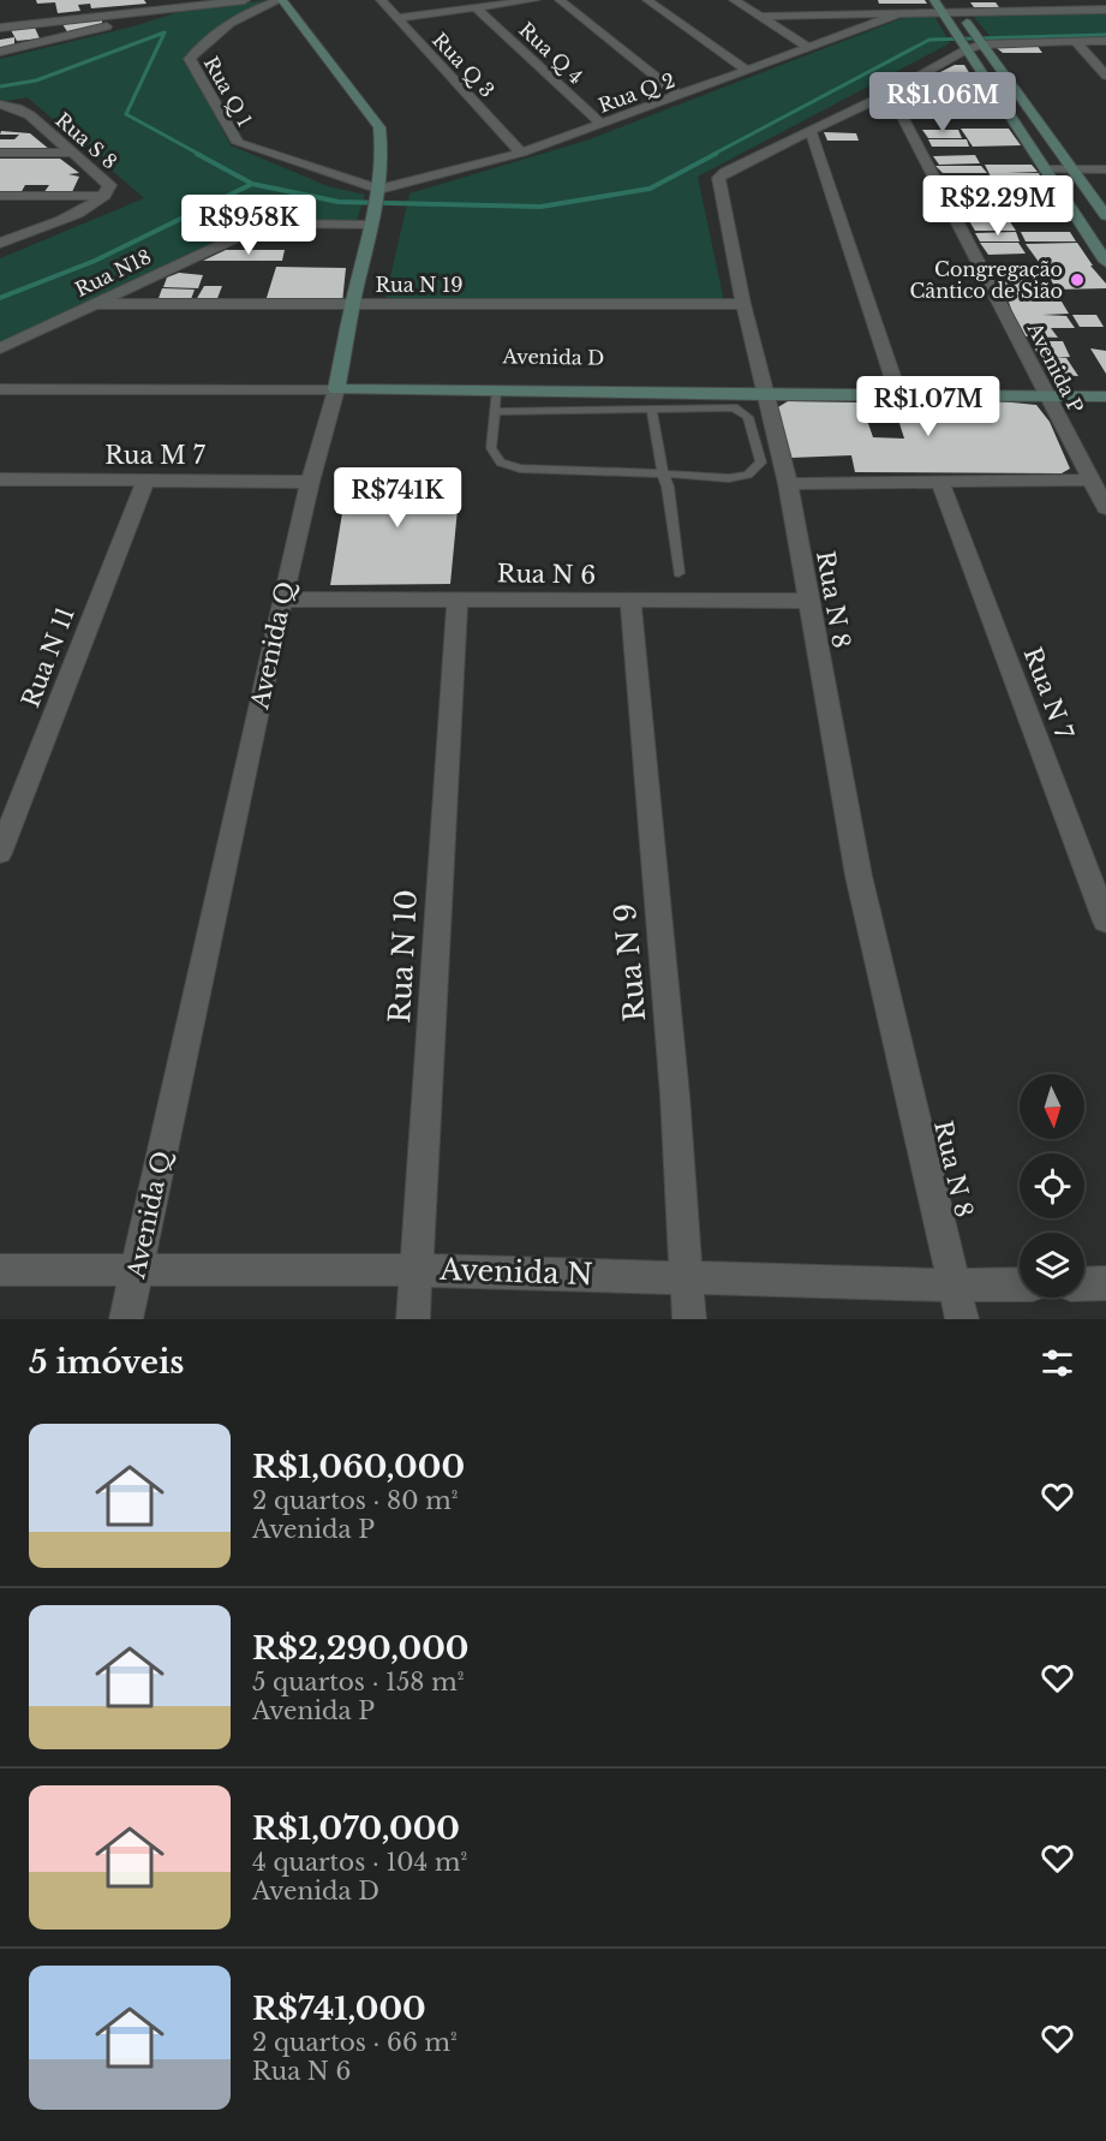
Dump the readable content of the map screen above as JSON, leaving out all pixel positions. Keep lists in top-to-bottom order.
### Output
{
  "streets": {
    "street": [
      "Rua Q 4",
      "Rua Q 3",
      "Rua Q 1",
      "Rua Q 2",
      "Rua S 8",
      "Rua N18",
      "Rua N 19",
      "Avenida D",
      "Avenida P",
      "Rua M 7",
      "Rua N 6",
      "Rua N 8",
      "Avenida Q",
      "Rua N 11",
      "Rua N 7",
      "Rua N 10",
      "Rua N 9",
      "Avenida N"
    ]
  },
  "crossings": [
    ["Rua Q 4", "Rua Q 2"],
    ["Rua Q 3", "Rua Q 2"],
    ["Rua Q 1", "Rua Q 2"],
    ["Rua Q 1", "Avenida Q"],
    ["Rua Q 2", "Avenida Q"],
    ["Rua N18", "Rua N 19"],
    ["Rua N18", "Avenida Q"],
    ["Rua N 19", "Rua N 8"],
    ["Rua N 19", "Avenida Q"],
    ["Avenida D", "Avenida P"],
    ["Avenida D", "Rua N 8"],
    ["Avenida D", "Avenida Q"],
    ["Avenida P", "Rua N 8"],
    ["Rua M 7", "Avenida Q"],
    ["Rua M 7", "Rua N 11"],
    ["Rua N 6", "Rua N 8"],
    ["Rua N 6", "Avenida Q"],
    ["Rua N 6", "Rua N 10"],
    ["Rua N 6", "Rua N 9"],
    ["Rua N 8", "Avenida N"],
    ["Avenida Q", "Avenida N"],
    ["Rua N 10", "Avenida N"],
    ["Rua N 9", "Avenida N"]
  ],
  "places": ["Congregação Cântico de Sião"],
  "north": "bottom",
  "page": {
    "price": [
      "R$1.06M",
      "R$2.29M",
      "R$958K",
      "R$1.07M",
      "R$741K"
    ],
    "heading": "5 imóveis",
    "list": [
      {
        "name": "R$1,060,000",
        "note": "2 quartos · 80 m² · Avenida P"
      },
      {
        "name": "R$2,290,000",
        "note": "5 quartos · 158 m² · Avenida P"
      },
      {
        "name": "R$1,070,000",
        "note": "4 quartos · 104 m² · Avenida D"
      },
      {
        "name": "R$741,000",
        "note": "2 quartos · 66 m² · Rua N 6"
      }
    ]
  }
}
